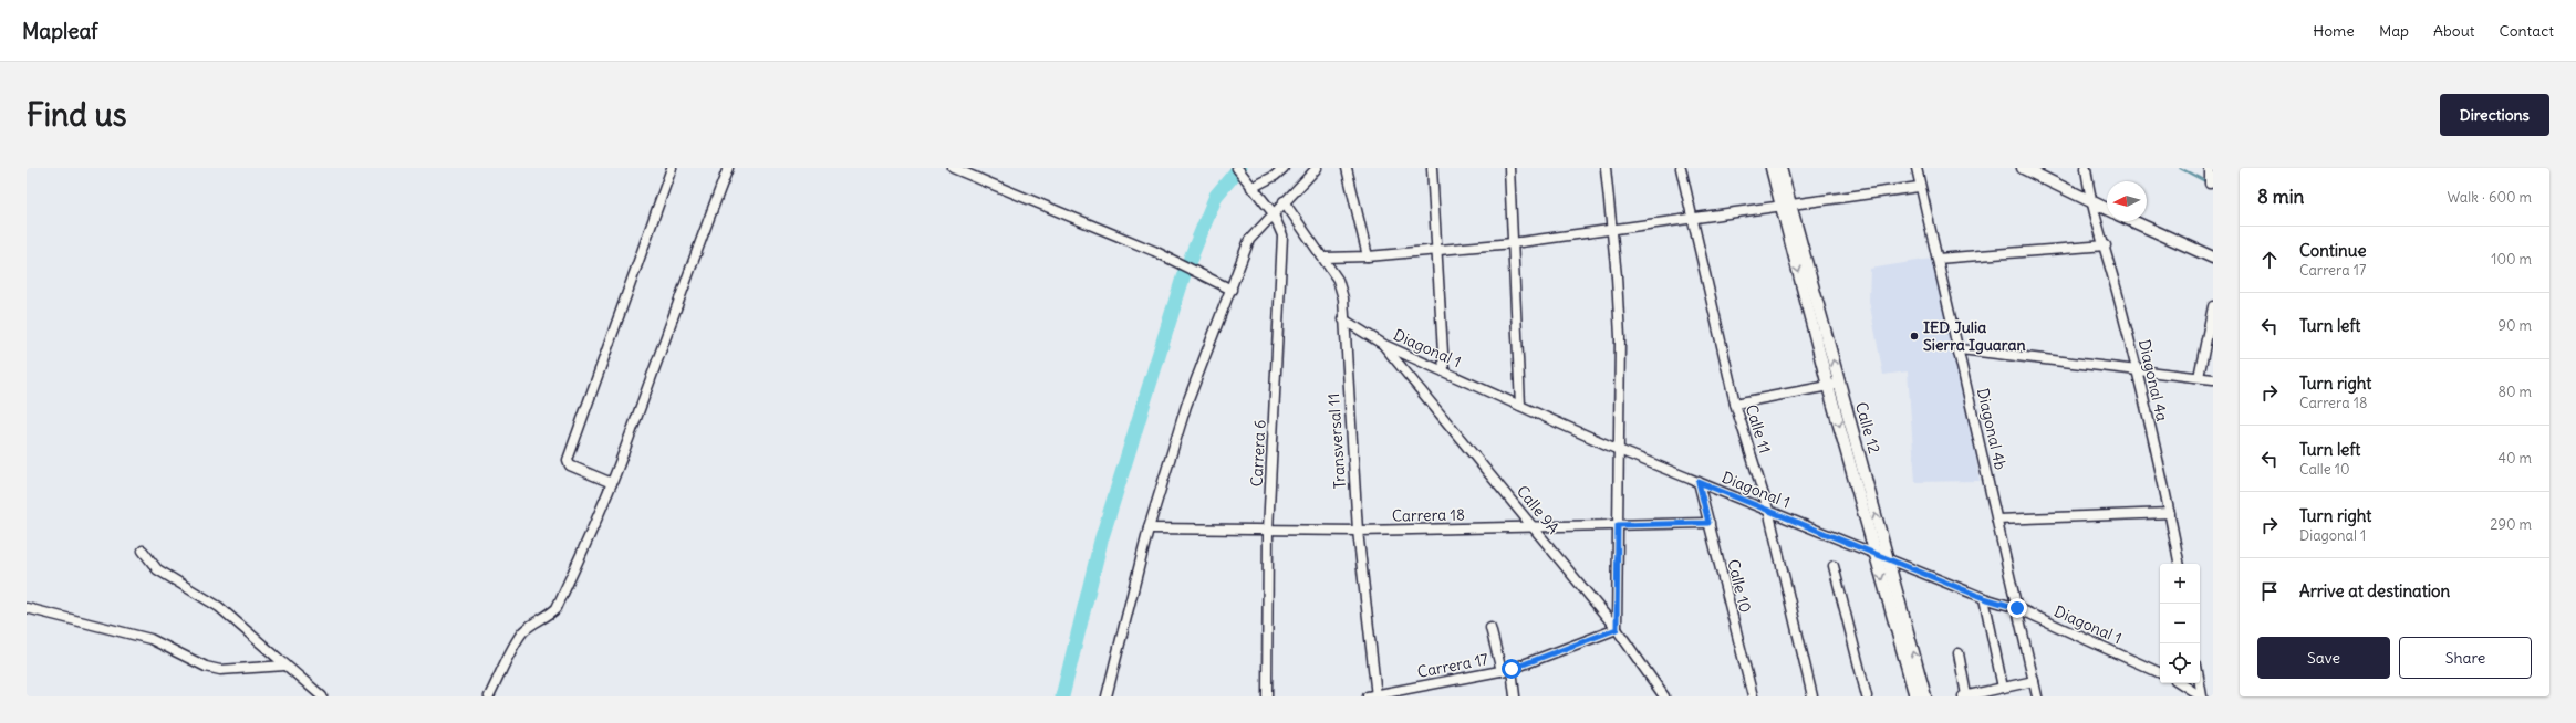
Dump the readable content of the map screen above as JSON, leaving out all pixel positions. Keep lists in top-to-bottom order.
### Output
{
  "streets": {
    "street": [
      "Diagonal 1",
      "Diagonal 4a",
      "Calle 12",
      "Calle 11",
      "Diagonal 4b",
      "Transversal 11",
      "Carrera 6",
      "Calle 9A",
      "Carrera 18",
      "Calle 10",
      "Carrera 17"
    ]
  },
  "crossings": [
    ["Diagonal 1", "Calle 12"],
    ["Diagonal 1", "Calle 11"],
    ["Diagonal 1", "Diagonal 4b"],
    ["Diagonal 1", "Transversal 11"],
    ["Diagonal 1", "Calle 9A"],
    ["Diagonal 1", "Calle 10"],
    ["Transversal 11", "Carrera 18"],
    ["Transversal 11", "Carrera 17"],
    ["Carrera 6", "Carrera 18"],
    ["Calle 9A", "Carrera 18"],
    ["Calle 9A", "Carrera 17"],
    ["Carrera 18", "Calle 10"]
  ],
  "places": ["IED Julia Sierra Iguaran"],
  "north": "left",
  "page": {
    "header": "Mapleaf",
    "nav": [
      "Home",
      "Map",
      "About",
      "Contact"
    ],
    "buttons": [
      "Directions",
      ["Save", "Share"]
    ],
    "title": "Find us",
    "heading": ["8 min", "Walk · 600 m"],
    "list": [
      ["Continue", "Carrera 17", "100 m"],
      ["Turn left", "90 m"],
      ["Turn right", "Carrera 18", "80 m"],
      ["Turn left", "Calle 10", "40 m"],
      ["Turn right", "Diagonal 1", "290 m"],
      "Arrive at destination"
    ],
    "map_buttons": ["+", "−"]
  }
}
